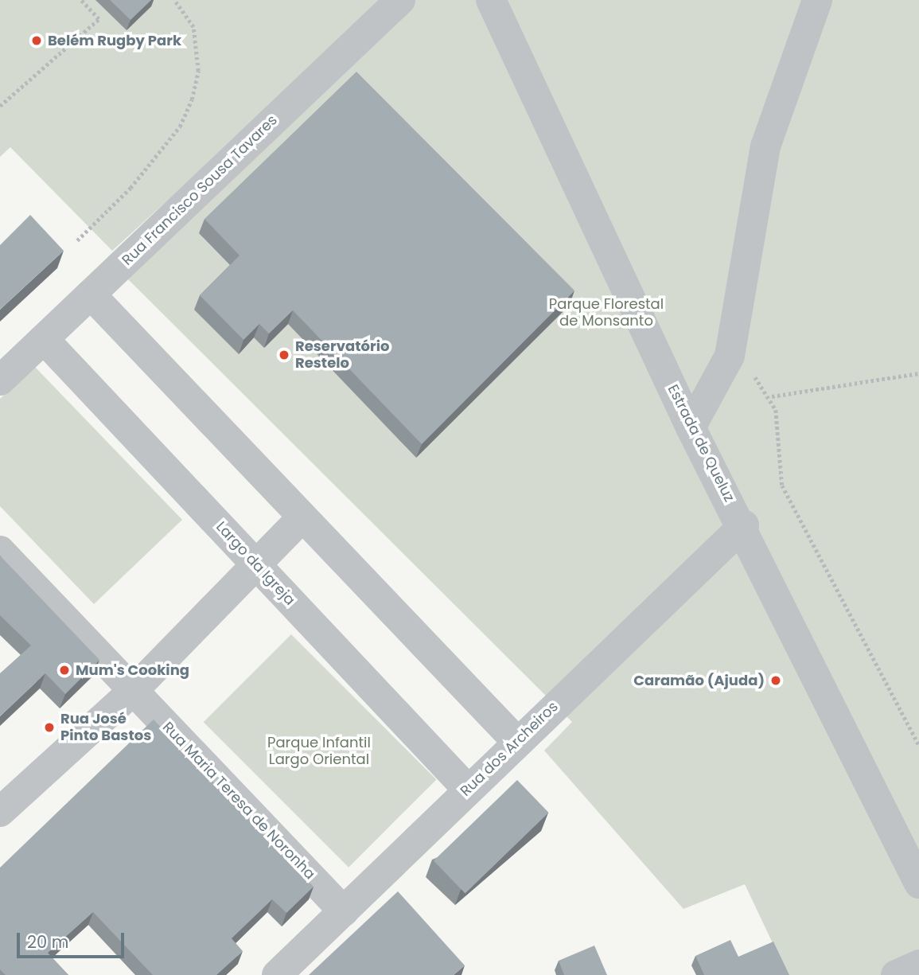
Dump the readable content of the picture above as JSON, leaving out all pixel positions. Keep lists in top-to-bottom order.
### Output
{
  "streets": {
    "street": [
      "Rua Francisco Sousa Tavares",
      "Estrada de Queluz",
      "Largo da Igreja",
      "Rua dos Archeiros",
      "Rua Maria Teresa de Noronha"
    ]
  },
  "crossings": [
    ["Rua Francisco Sousa Tavares", "Largo da Igreja"],
    ["Estrada de Queluz", "Rua dos Archeiros"],
    ["Largo da Igreja", "Rua dos Archeiros"],
    ["Rua dos Archeiros", "Rua Maria Teresa de Noronha"]
  ],
  "parks": ["Parque Florestal de Monsanto", "Parque Infantil Largo Oriental"],
  "places": [
    "Belém Rugby Park",
    "Reservatório Restelo",
    "Mum's Cooking",
    "Caramão (Ajuda)",
    "Rua José Pinto Bastos"
  ],
  "scale_bar": "20 m"
}
